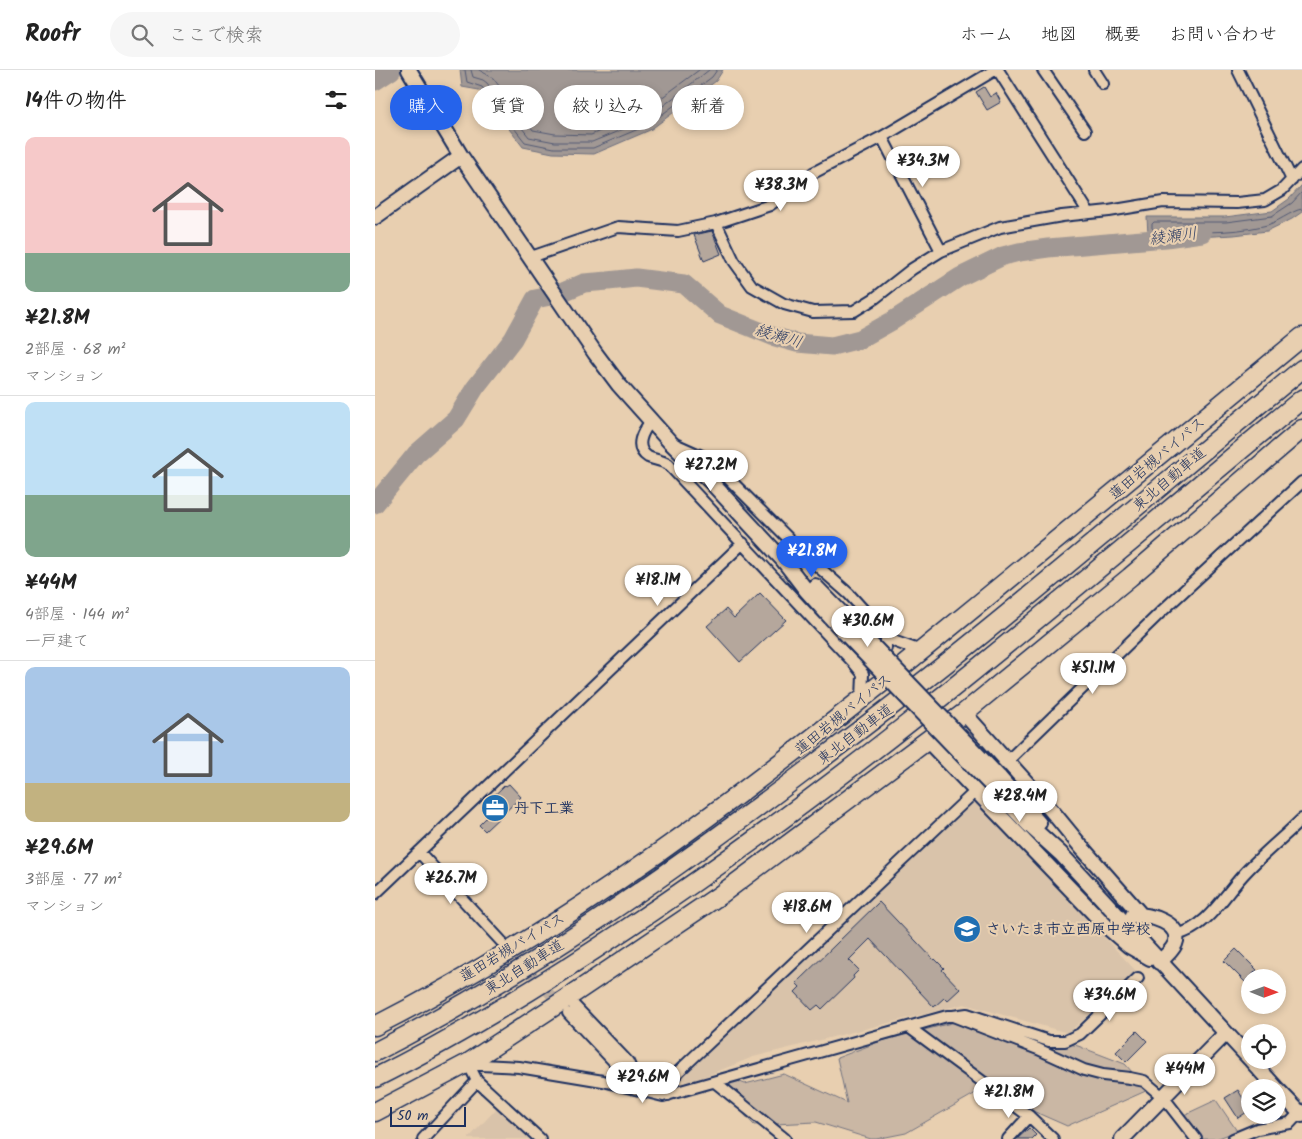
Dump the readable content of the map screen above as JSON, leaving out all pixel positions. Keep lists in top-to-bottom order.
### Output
{
  "streets": {
    "highway": ["蓮田岩槻バイパス", "東北自動車道"]
  },
  "water": ["綾瀬川"],
  "places": {
    "office": ["丹下工業"],
    "school or university": ["さいたま市立西原中学校"]
  },
  "scale_bar": "50 m",
  "north": "right",
  "page": {
    "header": "Roofr",
    "search": "ここで検索",
    "nav": [
      "ホーム",
      "地図",
      "概要",
      "お問い合わせ"
    ],
    "heading": "14件の物件",
    "chip": [
      "購入",
      "賃貸",
      "絞り込み",
      "新着"
    ],
    "list": [
      {
        "name": "¥21.8M",
        "note": "2部屋 · 68 m² · マンション"
      },
      {
        "name": "¥44M",
        "note": "4部屋 · 144 m² · 一戸建て"
      },
      {
        "name": "¥29.6M",
        "note": "3部屋 · 77 m² · マンション"
      }
    ],
    "price": [
      "¥34.3M",
      "¥38.3M",
      "¥27.2M",
      "¥21.8M",
      "¥18.1M",
      "¥30.6M",
      "¥51.1M",
      "¥28.4M",
      "¥26.7M",
      "¥18.6M",
      "¥34.6M",
      "¥44M",
      "¥29.6M",
      "¥21.8M"
    ],
    "scale": "50 m"
  }
}
